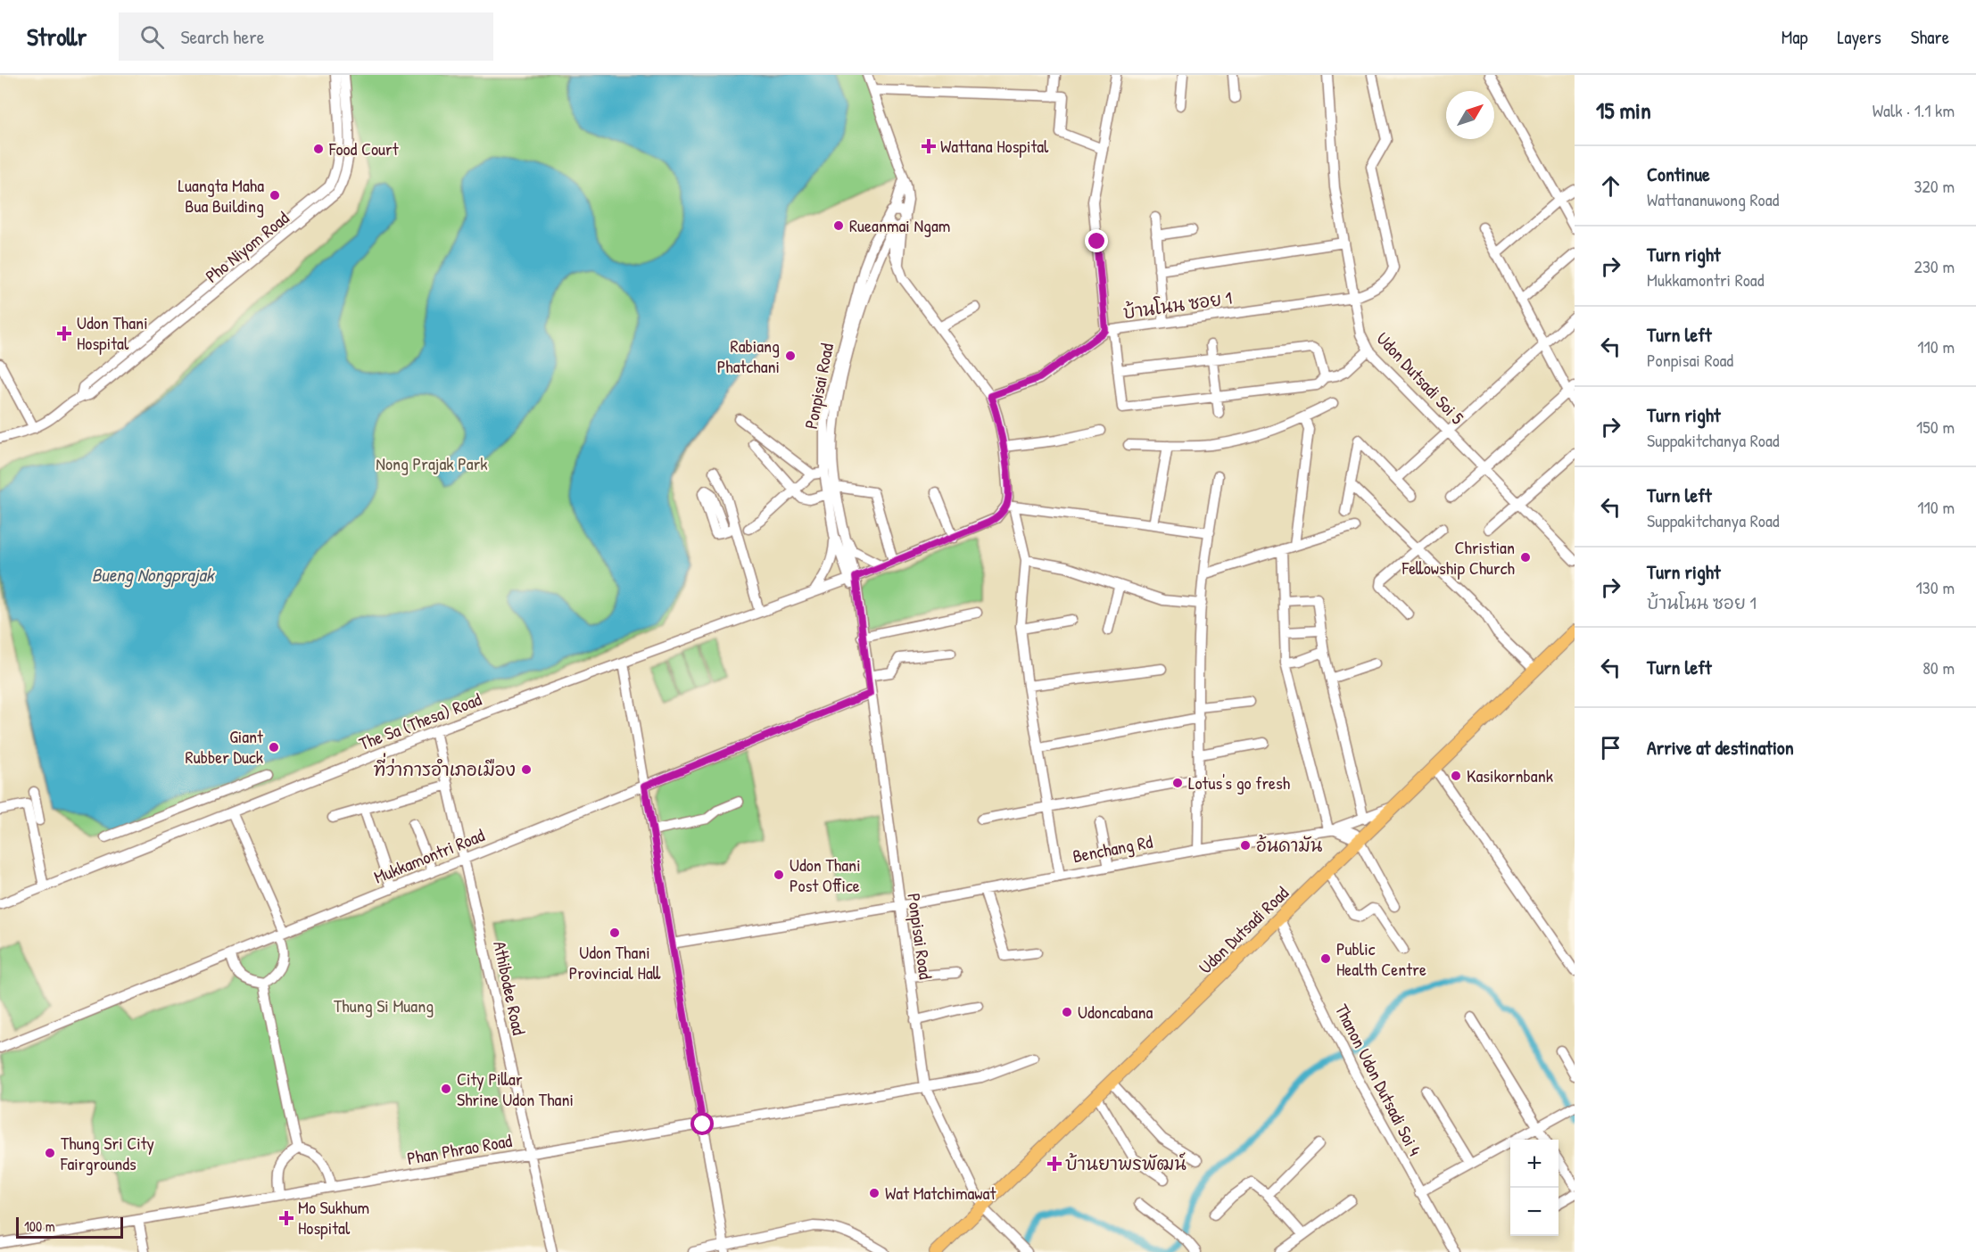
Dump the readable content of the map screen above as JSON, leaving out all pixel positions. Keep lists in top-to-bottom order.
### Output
{
  "streets": {
    "main road": ["Udon Dutsadi Road"],
    "street": [
      "Pho Niyom Road",
      "บ้านโนน ซอย 1",
      "Udon Dutsadi Soi 5",
      "Ponpisai Road",
      "The Sa (Thesa) Road",
      "Benchang Rd",
      "Mukkamontri Road",
      "Athibodee Road",
      "Thanon Udon Dutsadi Soi 4",
      "Phan Phrao Road"
    ]
  },
  "crossings": [
    ["บ้านโนน ซอย 1", "Udon Dutsadi Soi 5"],
    ["Ponpisai Road", "The Sa (Thesa) Road"],
    ["Ponpisai Road", "Benchang Rd"],
    ["Ponpisai Road", "Mukkamontri Road"],
    ["Ponpisai Road", "Udon Dutsadi Road"],
    ["Ponpisai Road", "Phan Phrao Road"],
    ["The Sa (Thesa) Road", "Athibodee Road"],
    ["Benchang Rd", "Udon Dutsadi Road"],
    ["Mukkamontri Road", "Athibodee Road"],
    ["Udon Dutsadi Road", "Thanon Udon Dutsadi Soi 4"],
    ["Athibodee Road", "Phan Phrao Road"]
  ],
  "water": ["Bueng Nongprajak"],
  "parks": ["Nong Prajak Park", "Thung Si Muang"],
  "places": {
    "health": [
      "Wattana Hospital",
      "Udon Thani Hospital",
      "บ้านยาพรพัฒน์",
      "Mo Sukhum Hospital"
    ],
    "other": [
      "Food Court",
      "Luangta Maha Bua Building",
      "Rueanmai Ngam",
      "Rabiang Phatchani",
      "Christian Fellowship Church",
      "Giant Rubber Duck",
      "ที่ว่าการอำเภอเมือง",
      "Kasikornbank",
      "Lotus's go fresh",
      "อ้นดามัน",
      "Udon Thani Post Office",
      "Udon Thani Provincial Hall",
      "Public Health Centre",
      "Udoncabana",
      "City Pillar Shrine Udon Thani",
      "Thung Sri City Fairgrounds",
      "Wat Matchimawat"
    ]
  },
  "scale_bar": "100 m",
  "north": "top right",
  "page": {
    "header": "Strollr",
    "search": "Search here",
    "nav": ["Map", "Layers", "Share"],
    "heading": ["15 min", "Walk · 1.1 km"],
    "list": [
      ["Continue", "Wattananuwong Road", "320 m"],
      ["Turn right", "Mukkamontri Road", "230 m"],
      ["Turn left", "Ponpisai Road", "110 m"],
      ["Turn right", "Suppakitchanya Road", "150 m"],
      ["Turn left", "Suppakitchanya Road", "110 m"],
      ["Turn right", "บ้านโนน ซอย 1", "130 m"],
      ["Turn left", "80 m"],
      "Arrive at destination"
    ],
    "map_buttons": ["+", "−"],
    "scale": "100 m"
  }
}
